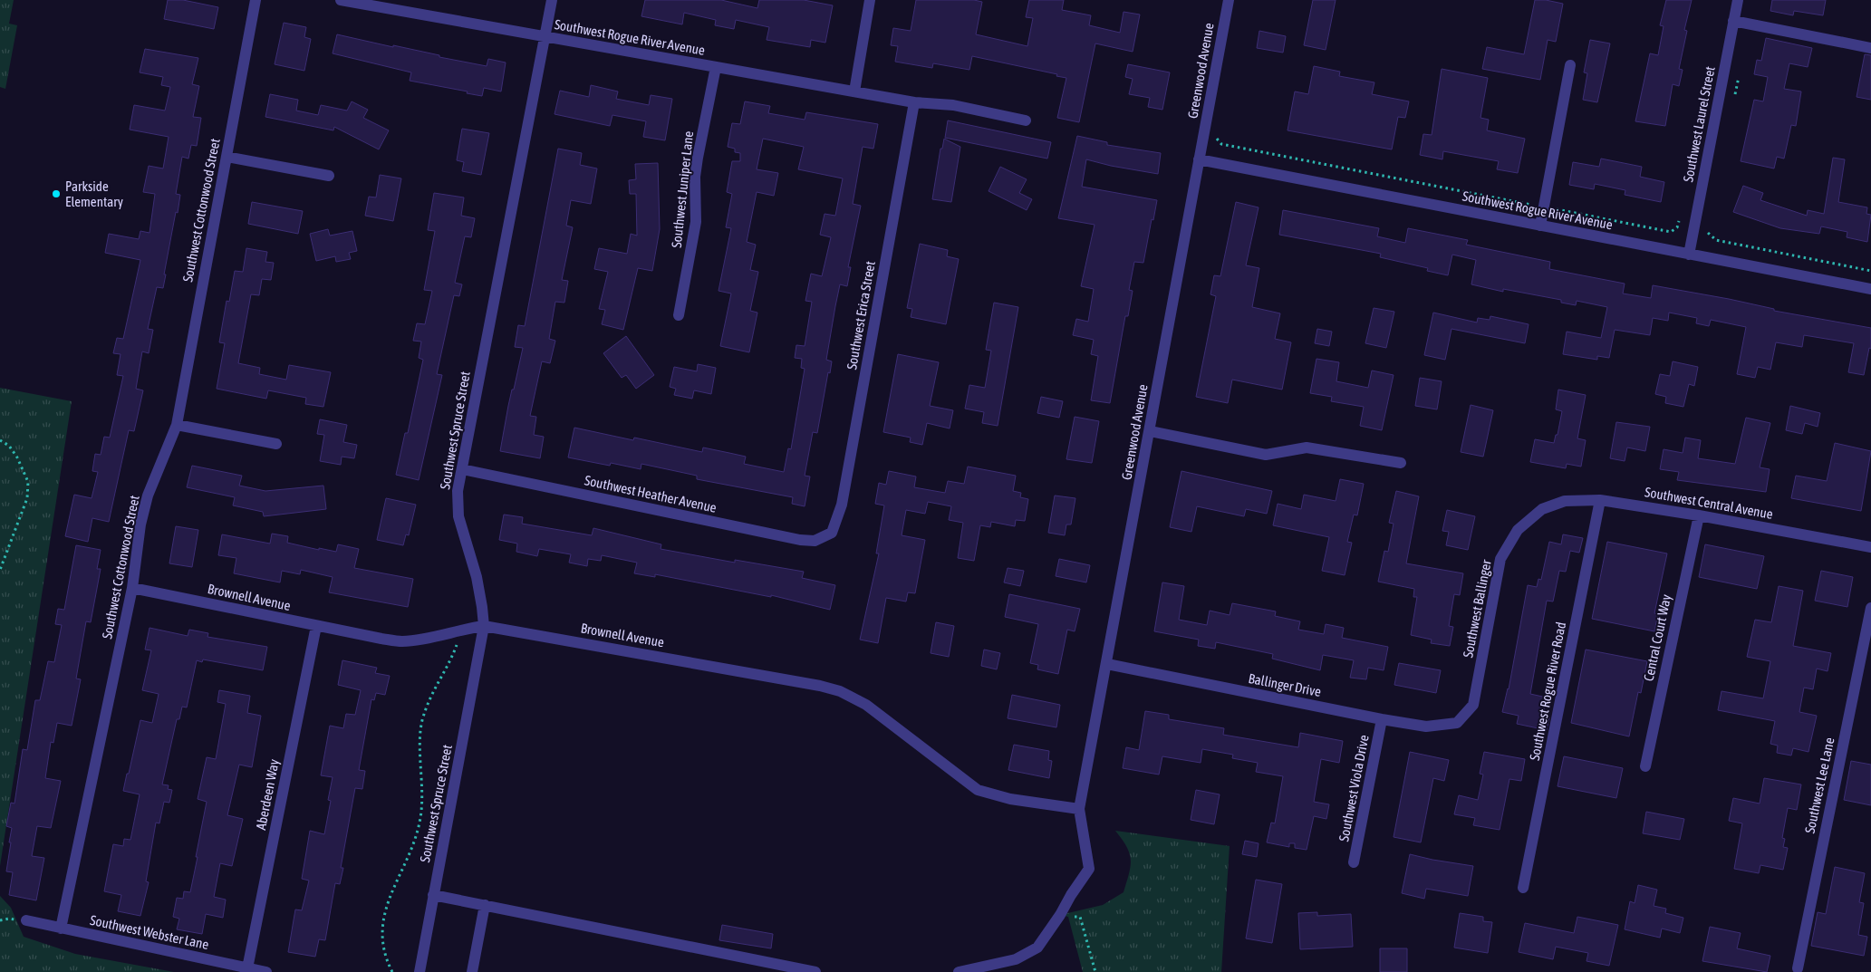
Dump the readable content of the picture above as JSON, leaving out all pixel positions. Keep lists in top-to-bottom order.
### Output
{
  "streets": {
    "street": [
      "Southwest Rogue River Avenue",
      "Greenwood Avenue",
      "Southwest Laurel Street",
      "Southwest Juniper Lane",
      "Southwest Cottonwood Street",
      "Southwest Erica Street",
      "Southwest Spruce Street",
      "Southwest Heather Avenue",
      "Southwest Central Avenue",
      "Brownell Avenue",
      "Southwest Ballinger",
      "Central Court Way",
      "Ballinger Drive",
      "Southwest Rogue River Road",
      "Southwest Lee Lane",
      "Southwest Viola Drive",
      "Aberdeen Way",
      "Southwest Webster Lane"
    ]
  },
  "crossings": [
    ["Southwest Rogue River Avenue", "Greenwood Avenue"],
    ["Southwest Rogue River Avenue", "Southwest Laurel Street"],
    ["Southwest Rogue River Avenue", "Southwest Juniper Lane"],
    ["Southwest Rogue River Avenue", "Southwest Erica Street"],
    ["Southwest Rogue River Avenue", "Southwest Spruce Street"],
    ["Greenwood Avenue", "Brownell Avenue"],
    ["Greenwood Avenue", "Ballinger Drive"],
    ["Southwest Cottonwood Street", "Brownell Avenue"],
    ["Southwest Cottonwood Street", "Southwest Webster Lane"],
    ["Southwest Erica Street", "Southwest Heather Avenue"],
    ["Southwest Spruce Street", "Southwest Heather Avenue"],
    ["Southwest Spruce Street", "Brownell Avenue"],
    ["Southwest Central Avenue", "Southwest Ballinger"],
    ["Southwest Central Avenue", "Central Court Way"],
    ["Southwest Central Avenue", "Southwest Rogue River Road"],
    ["Brownell Avenue", "Aberdeen Way"],
    ["Southwest Ballinger", "Ballinger Drive"],
    ["Ballinger Drive", "Southwest Viola Drive"],
    ["Aberdeen Way", "Southwest Webster Lane"]
  ],
  "places": ["Parkside Elementary"]
}
